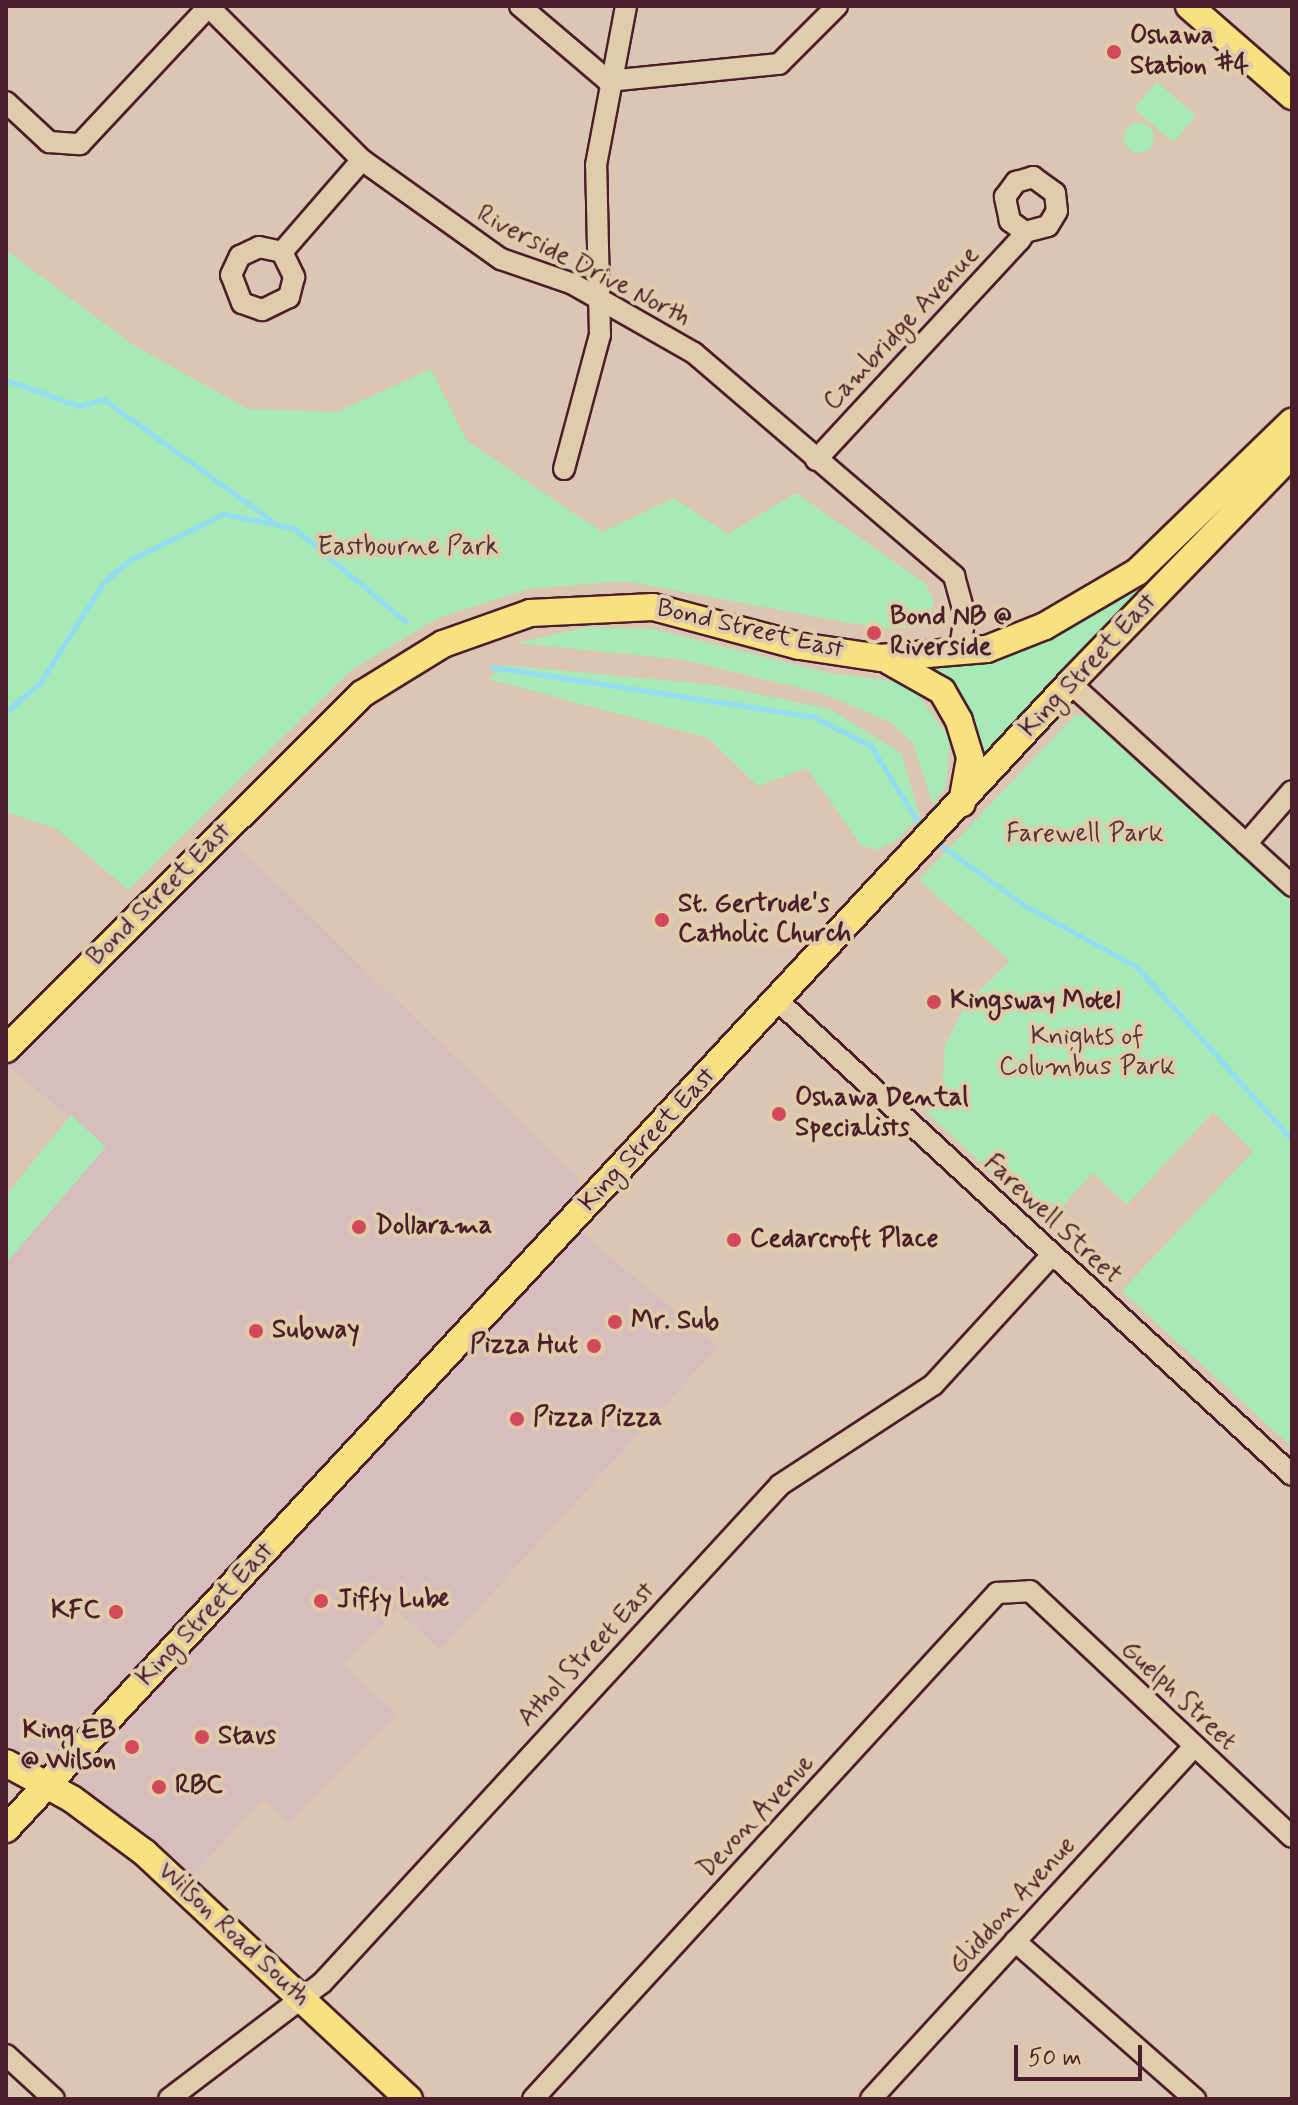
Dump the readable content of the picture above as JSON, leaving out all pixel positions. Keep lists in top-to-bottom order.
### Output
{
  "streets": {
    "main road": ["Bond Street East", "King Street East", "Wilson Road South"],
    "street": [
      "Riverside Drive North",
      "Cambridge Avenue",
      "Farewell Street",
      "Athol Street East",
      "Guelph Street",
      "Devon Avenue",
      "Gliddon Avenue"
    ]
  },
  "crossings": [
    ["Riverside Drive North", "Cambridge Avenue"],
    ["Riverside Drive North", "Bond Street East"],
    ["King Street East", "Farewell Street"],
    ["King Street East", "Wilson Road South"],
    ["Farewell Street", "Athol Street East"],
    ["Athol Street East", "Wilson Road South"],
    ["Guelph Street", "Devon Avenue"],
    ["Guelph Street", "Gliddon Avenue"]
  ],
  "parks": ["Eastbourne Park", "Farewell Park", "Knights of Columbus Park"],
  "places": [
    "Oshawa Station #4",
    "Bond NB @ Riverside",
    "St. Gertrude's Catholic Church",
    "Kingsway Motel",
    "Oshawa Dental Specialists",
    "Dollarama",
    "Cedarcroft Place",
    "Mr. Sub",
    "Subway",
    "Pizza Hut",
    "Pizza Pizza",
    "Jiffy Lube",
    "KFC",
    "Stavs",
    "King EB @ Wilson",
    "RBC"
  ],
  "scale_bar": "50 m"
}
